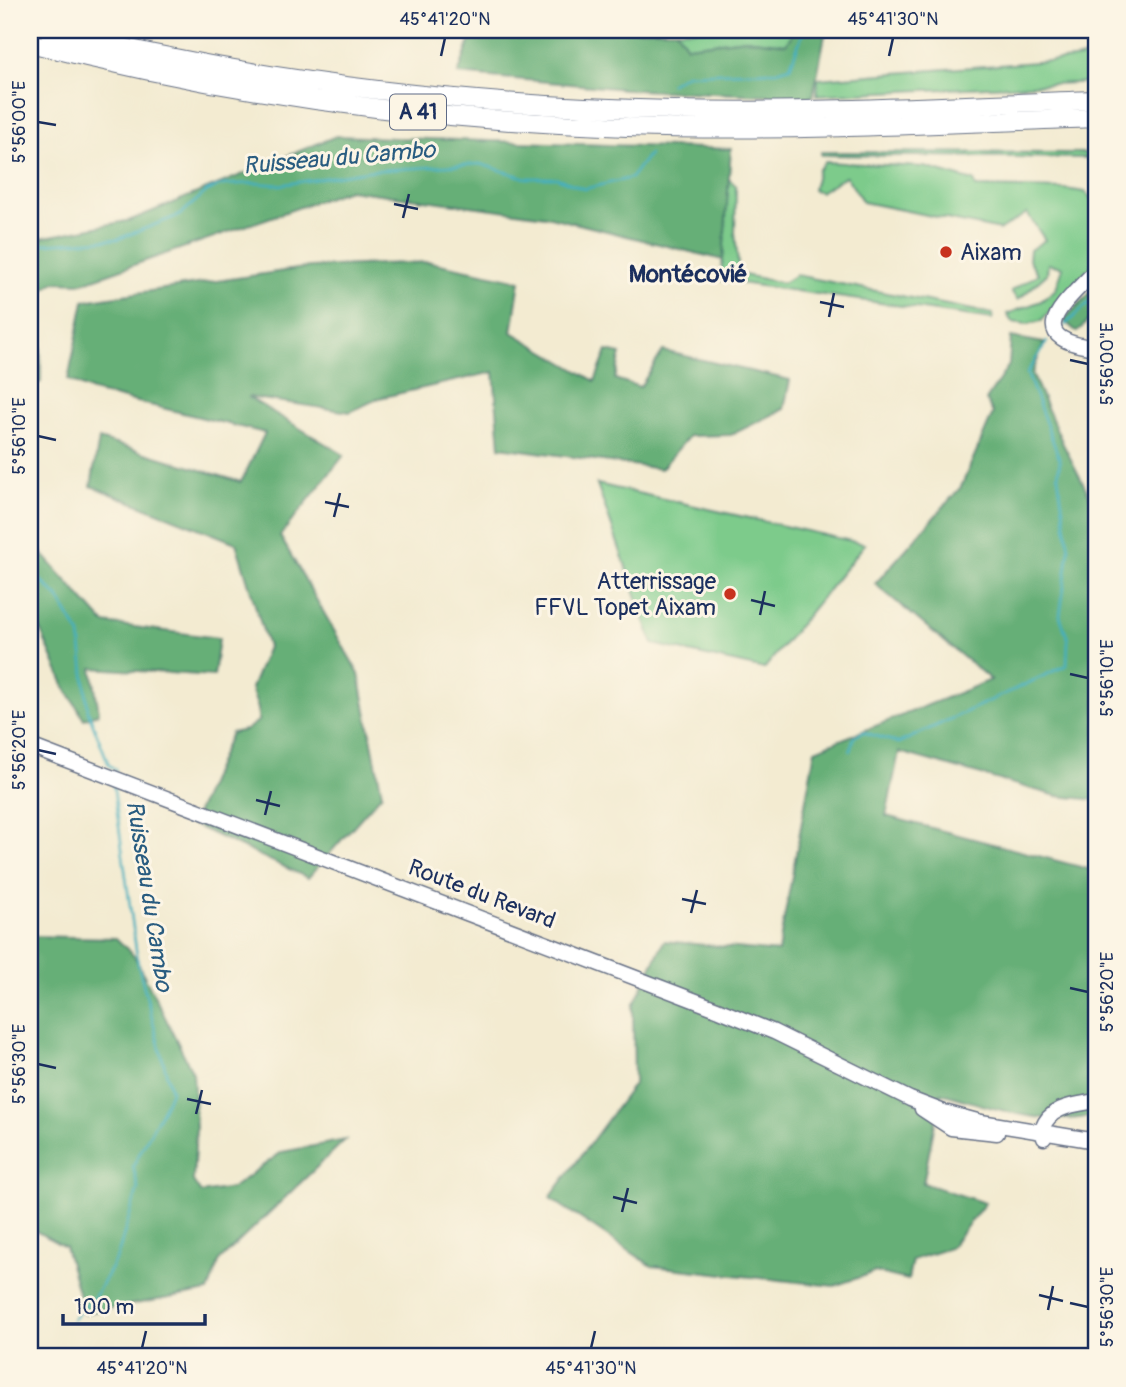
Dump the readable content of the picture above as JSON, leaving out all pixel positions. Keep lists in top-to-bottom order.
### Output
{
  "streets": {
    "highway": ["A 41"],
    "main road": ["Route du Revard"]
  },
  "districts": ["Montécovié"],
  "water": ["Ruisseau du Cambo"],
  "places": ["Aixam", "Atterrissage FFVL Topet Aixam"],
  "scale_bar": "100 m",
  "coordinates": [
    "45°41'20\"N",
    "45°41'30\"N",
    "5°56'00\"E",
    "5°56'10\"E",
    "5°56'20\"E",
    "5°56'30\"E"
  ]
}
